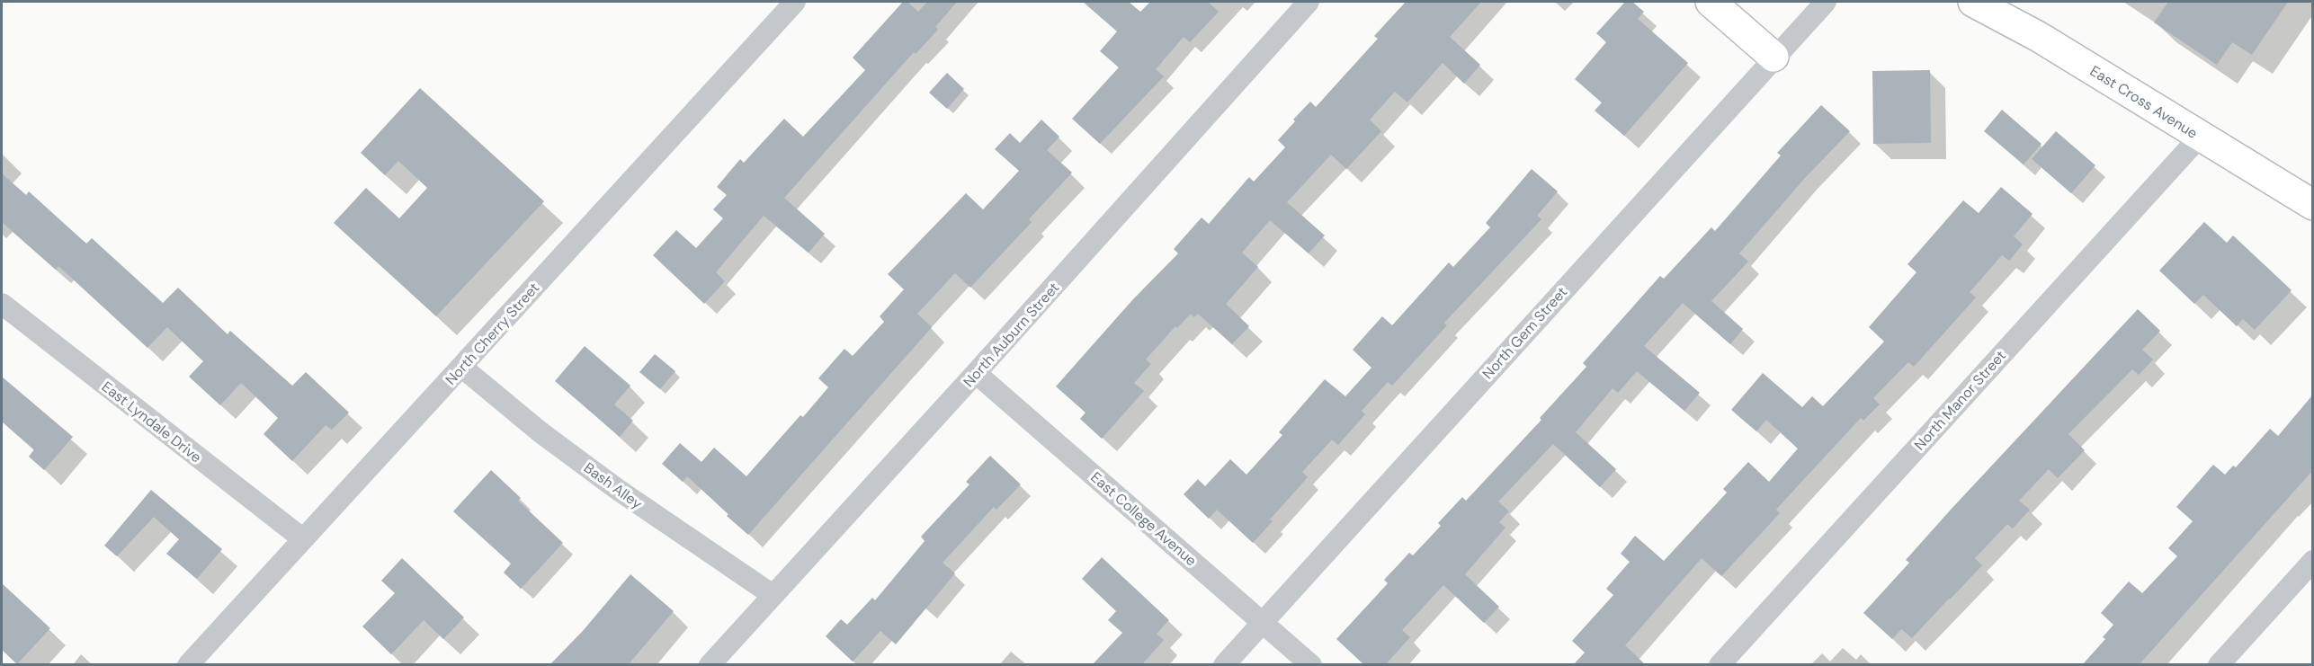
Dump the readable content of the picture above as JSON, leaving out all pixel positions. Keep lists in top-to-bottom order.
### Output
{
  "streets": {
    "street": [
      "East Cross Avenue",
      "North Gem Street",
      "North Cherry Street",
      "North Auburn Street",
      "North Manor Street",
      "East Lyndale Drive",
      "Bash Alley",
      "East College Avenue"
    ]
  },
  "crossings": [
    ["East Cross Avenue", "North Manor Street"],
    ["North Gem Street", "East College Avenue"],
    ["North Cherry Street", "East Lyndale Drive"],
    ["North Cherry Street", "Bash Alley"],
    ["North Auburn Street", "Bash Alley"],
    ["North Auburn Street", "East College Avenue"]
  ]
}
